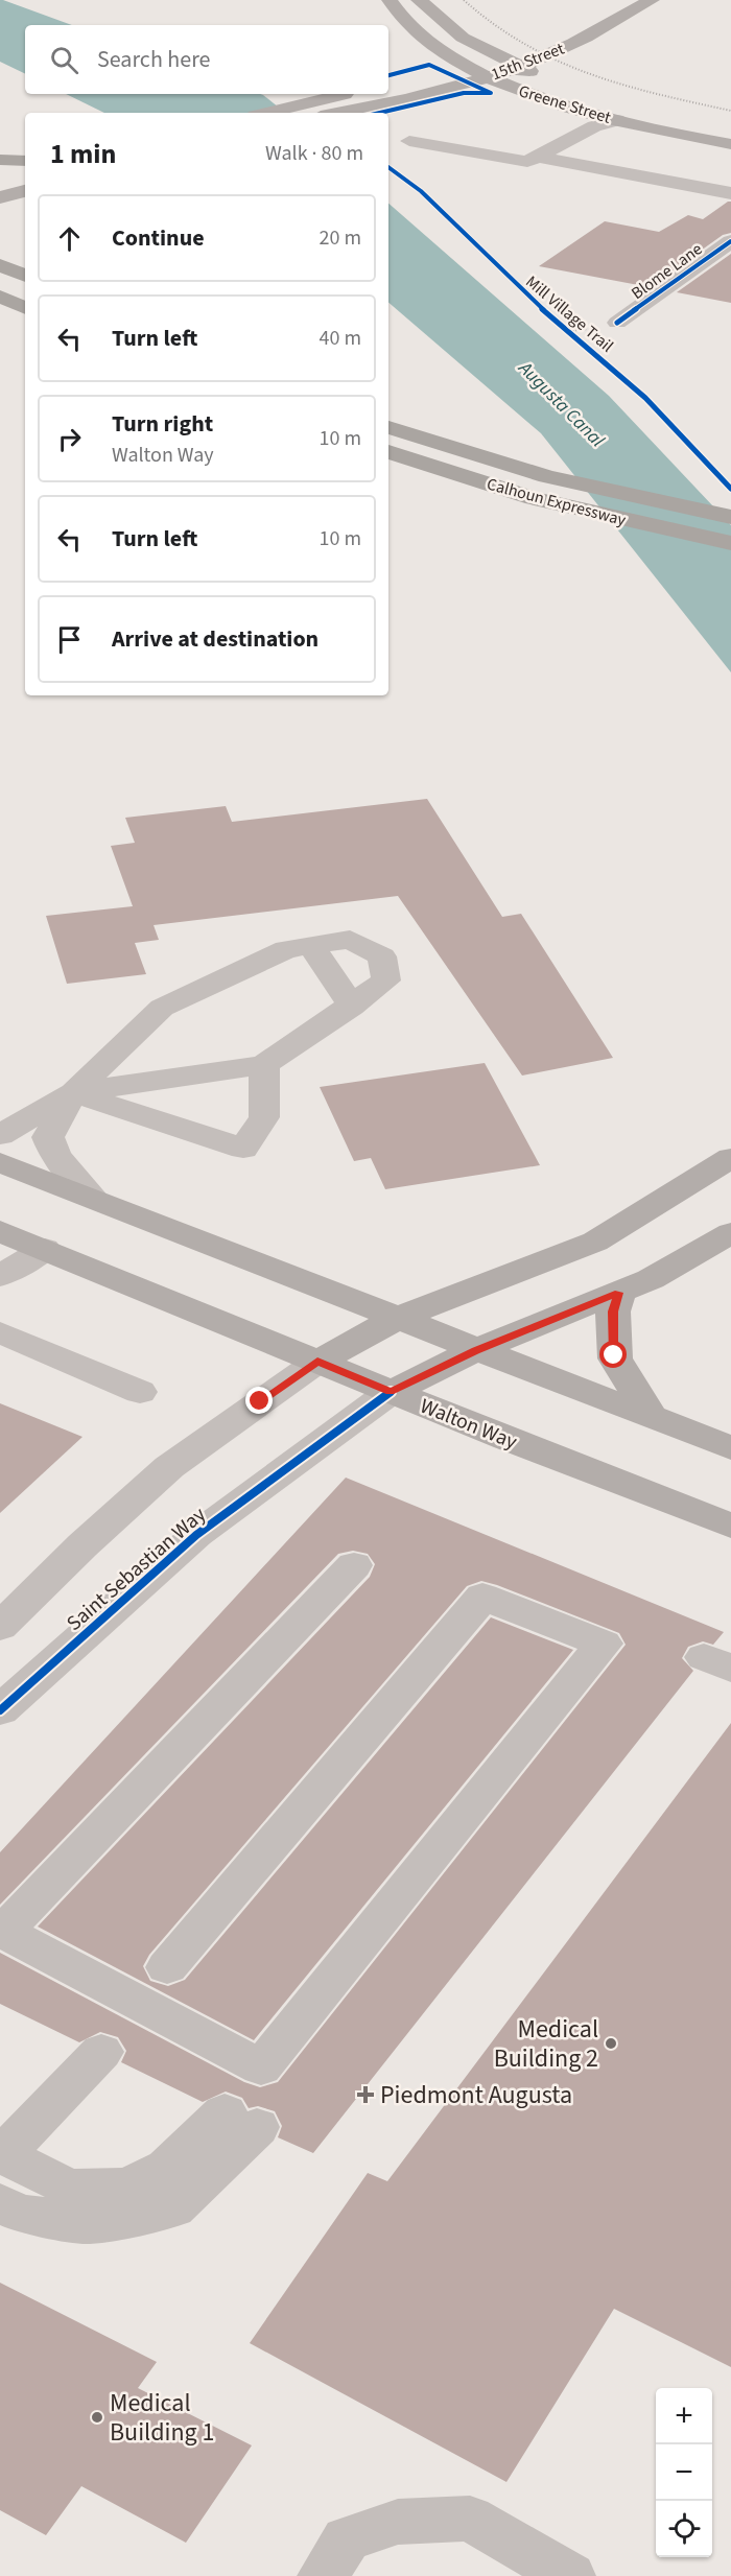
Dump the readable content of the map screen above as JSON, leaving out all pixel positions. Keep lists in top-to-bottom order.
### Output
{
  "streets": {
    "highway": ["Calhoun Expressway"],
    "main road": [
      "15th Street",
      "Greene Street",
      "Walton Way",
      "Saint Sebastian Way"
    ],
    "street": ["Blome Lane"],
    "cycle path": ["Mill Village Trail"]
  },
  "crossings": [
    ["15th Street", "Greene Street"],
    ["Walton Way", "Saint Sebastian Way"]
  ],
  "water": ["Augusta Canal"],
  "places": {
    "other": ["Medical Building 2", "Medical Building 1"],
    "health": ["Piedmont Augusta"]
  },
  "page": {
    "search": "Search here",
    "heading": ["1 min", "Walk · 80 m"],
    "list": [
      ["Continue", "20 m"],
      ["Turn left", "40 m"],
      ["Turn right", "Walton Way", "10 m"],
      ["Turn left", "10 m"],
      "Arrive at destination"
    ],
    "map_buttons": ["+", "−"]
  }
}
